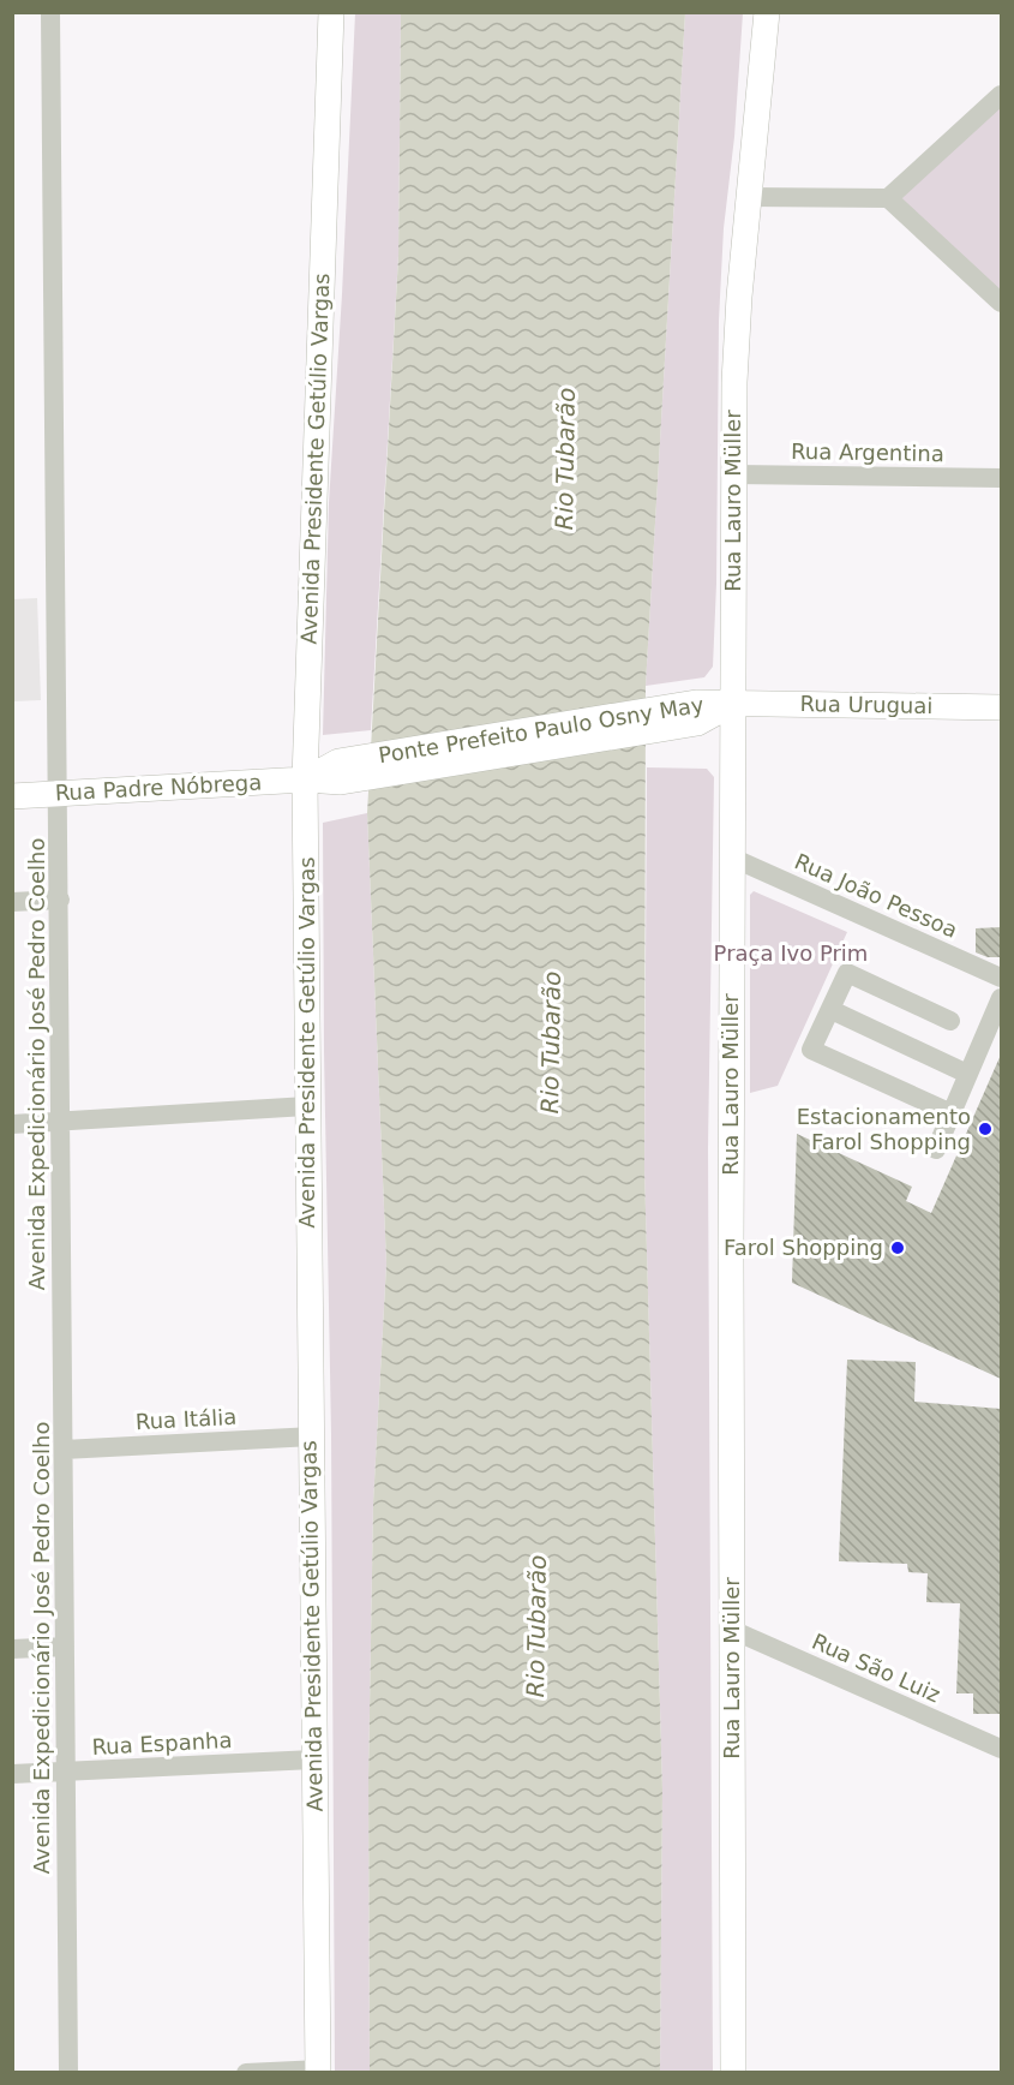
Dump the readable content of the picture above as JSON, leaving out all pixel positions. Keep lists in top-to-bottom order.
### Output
{
  "streets": {
    "main road": [
      "Avenida Presidente Getúlio Vargas",
      "Rua Lauro Müller",
      "Rua Uruguai",
      "Ponte Prefeito Paulo Osny May",
      "Rua Padre Nóbrega"
    ],
    "street": [
      "Rua Argentina",
      "Rua João Pessoa",
      "Avenida Expedicionário José Pedro Coelho",
      "Rua Itália",
      "Rua São Luiz",
      "Rua Espanha"
    ]
  },
  "crossings": [
    ["Rua Argentina", "Rua Lauro Müller"],
    ["Avenida Presidente Getúlio Vargas", "Ponte Prefeito Paulo Osny May"],
    ["Avenida Presidente Getúlio Vargas", "Rua Padre Nóbrega"],
    ["Avenida Presidente Getúlio Vargas", "Rua Itália"],
    ["Avenida Presidente Getúlio Vargas", "Rua Espanha"],
    ["Rua Lauro Müller", "Rua Uruguai"],
    ["Rua Lauro Müller", "Ponte Prefeito Paulo Osny May"],
    ["Rua Lauro Müller", "Rua João Pessoa"],
    ["Rua Lauro Müller", "Rua São Luiz"],
    ["Rua Uruguai", "Ponte Prefeito Paulo Osny May"],
    ["Ponte Prefeito Paulo Osny May", "Rua Padre Nóbrega"],
    ["Rua Padre Nóbrega", "Avenida Expedicionário José Pedro Coelho"],
    ["Avenida Expedicionário José Pedro Coelho", "Rua Itália"],
    ["Avenida Expedicionário José Pedro Coelho", "Rua Espanha"]
  ],
  "water": ["Rio Tubarão"],
  "parks": ["Praça Ivo Prim"],
  "places": ["Estacionamento Farol Shopping", "Farol Shopping"]
}
